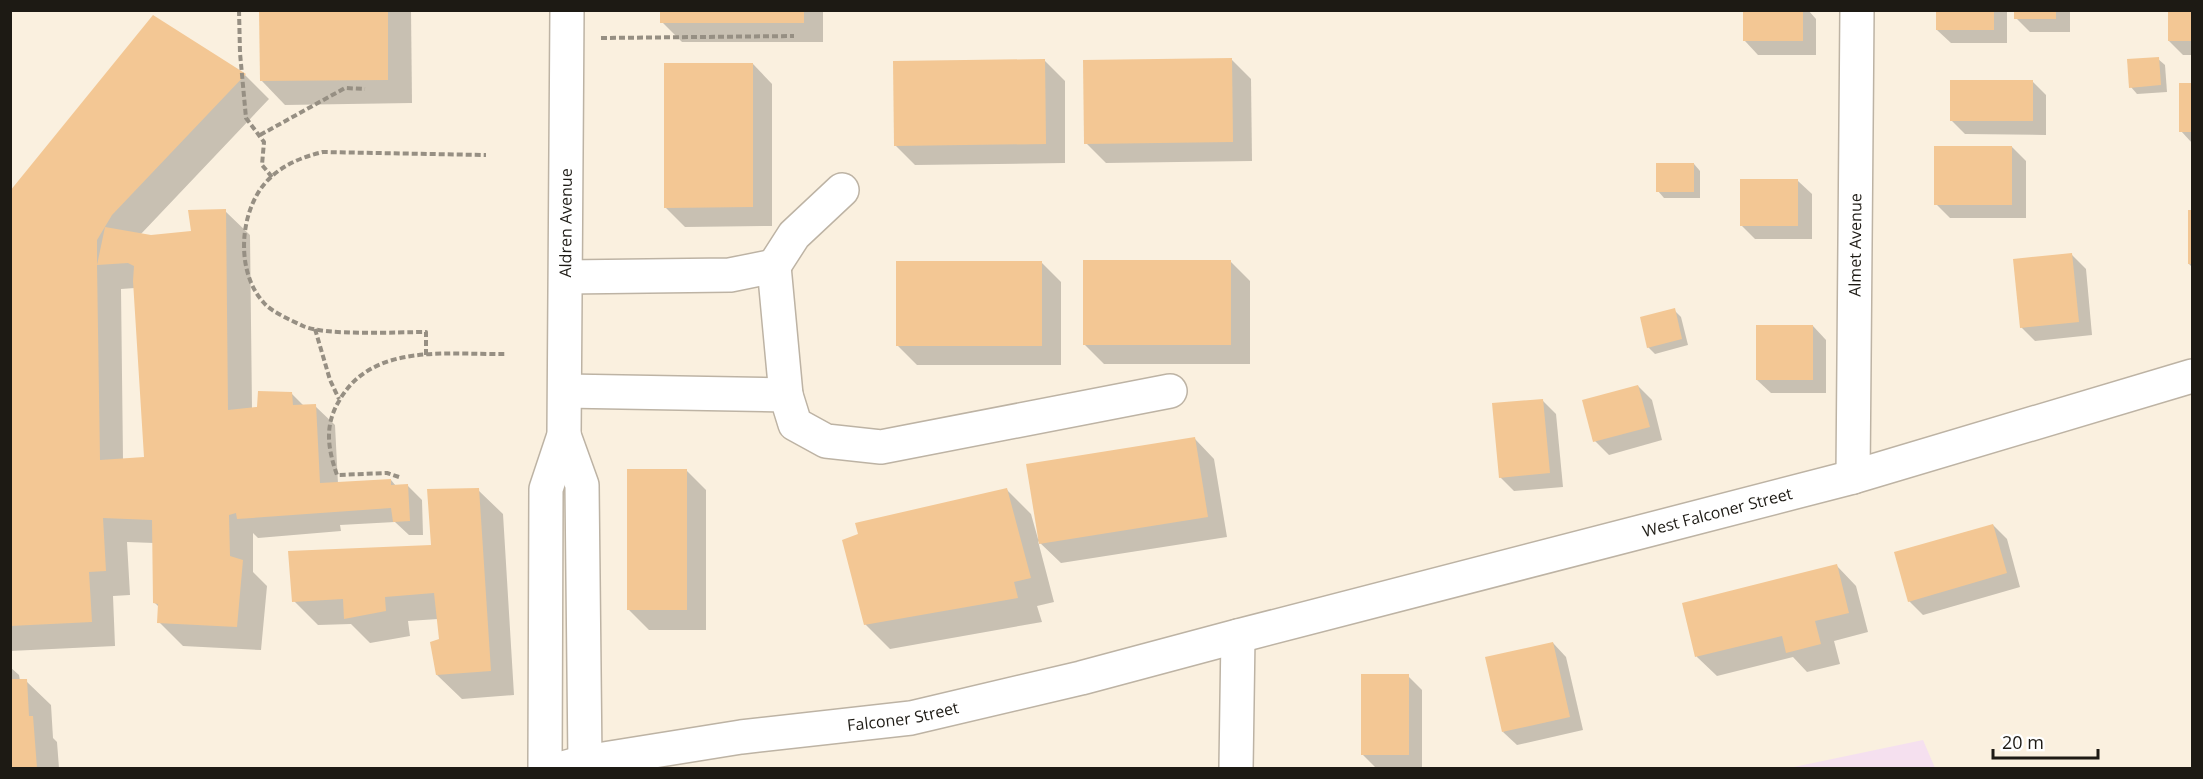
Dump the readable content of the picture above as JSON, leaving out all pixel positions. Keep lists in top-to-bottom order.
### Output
{
  "streets": {
    "street": [
      "Aldren Avenue",
      "Almet Avenue",
      "West Falconer Street",
      "Falconer Street"
    ]
  },
  "crossings": [
    ["Aldren Avenue", "Falconer Street"],
    ["Almet Avenue", "West Falconer Street"],
    ["West Falconer Street", "Falconer Street"]
  ],
  "scale_bar": "20 m"
}
